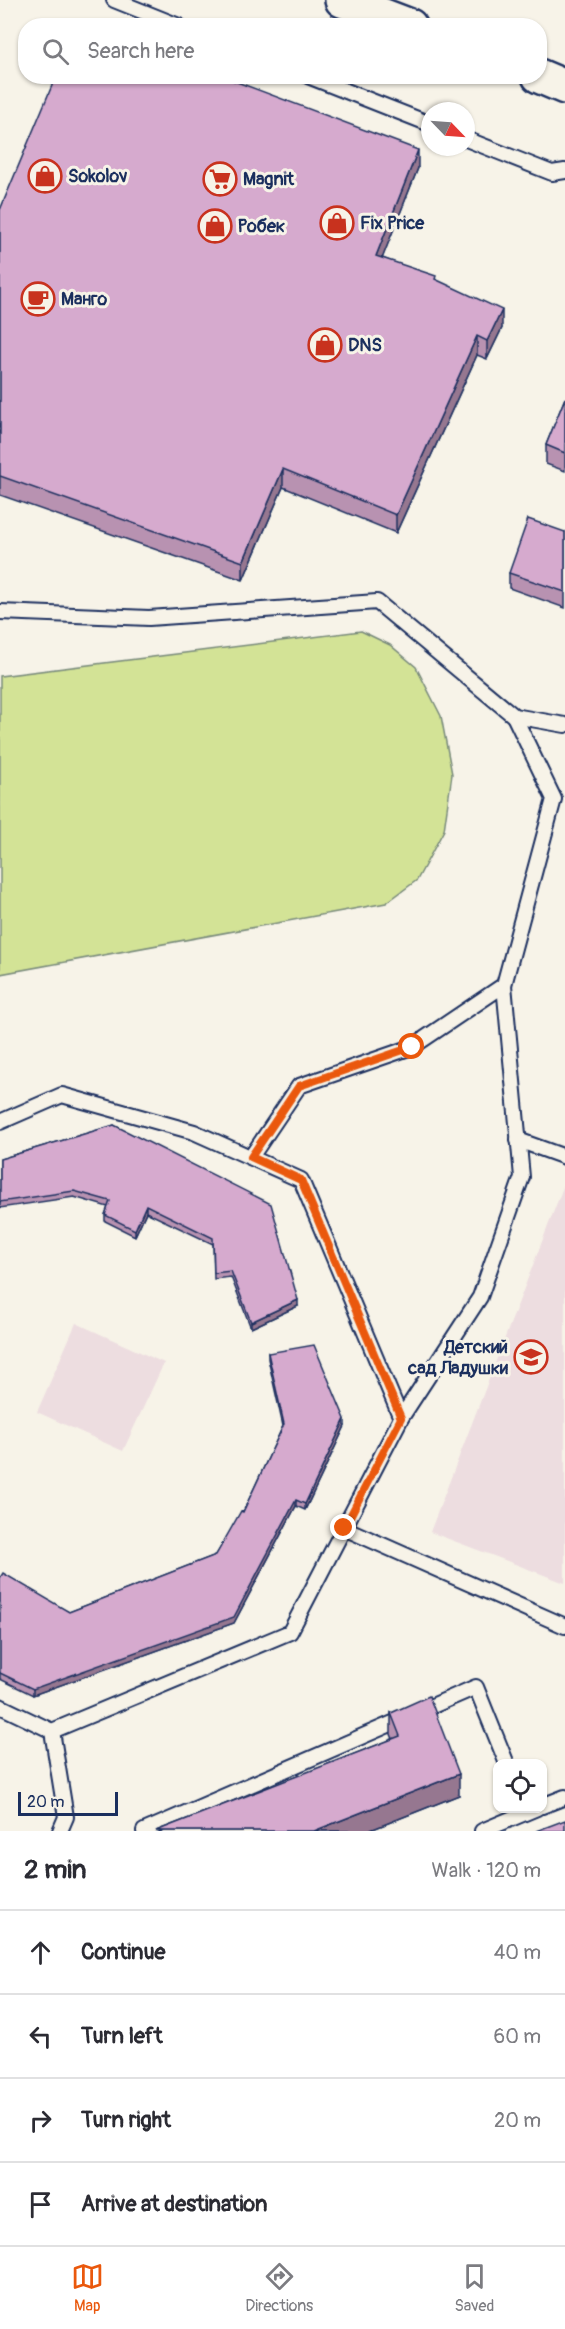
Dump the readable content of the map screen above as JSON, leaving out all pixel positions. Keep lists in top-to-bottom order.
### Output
{
  "places": {
    "shop": [
      "Sokolov",
      "Fix Price",
      "Робек",
      "DNS"
    ],
    "supermarket": ["Magnit"],
    "cafe": ["Манго"],
    "school or university": ["Детский сад Ладушки"]
  },
  "scale_bar": "20 m",
  "north": "bottom right",
  "page": {
    "search": "Search here",
    "scale": "20 m",
    "heading": ["2 min", "Walk · 120 m"],
    "list": [
      ["Continue", "40 m"],
      ["Turn left", "60 m"],
      ["Turn right", "20 m"],
      "Arrive at destination"
    ],
    "nav": ["Map", "Directions", "Saved"]
  }
}
